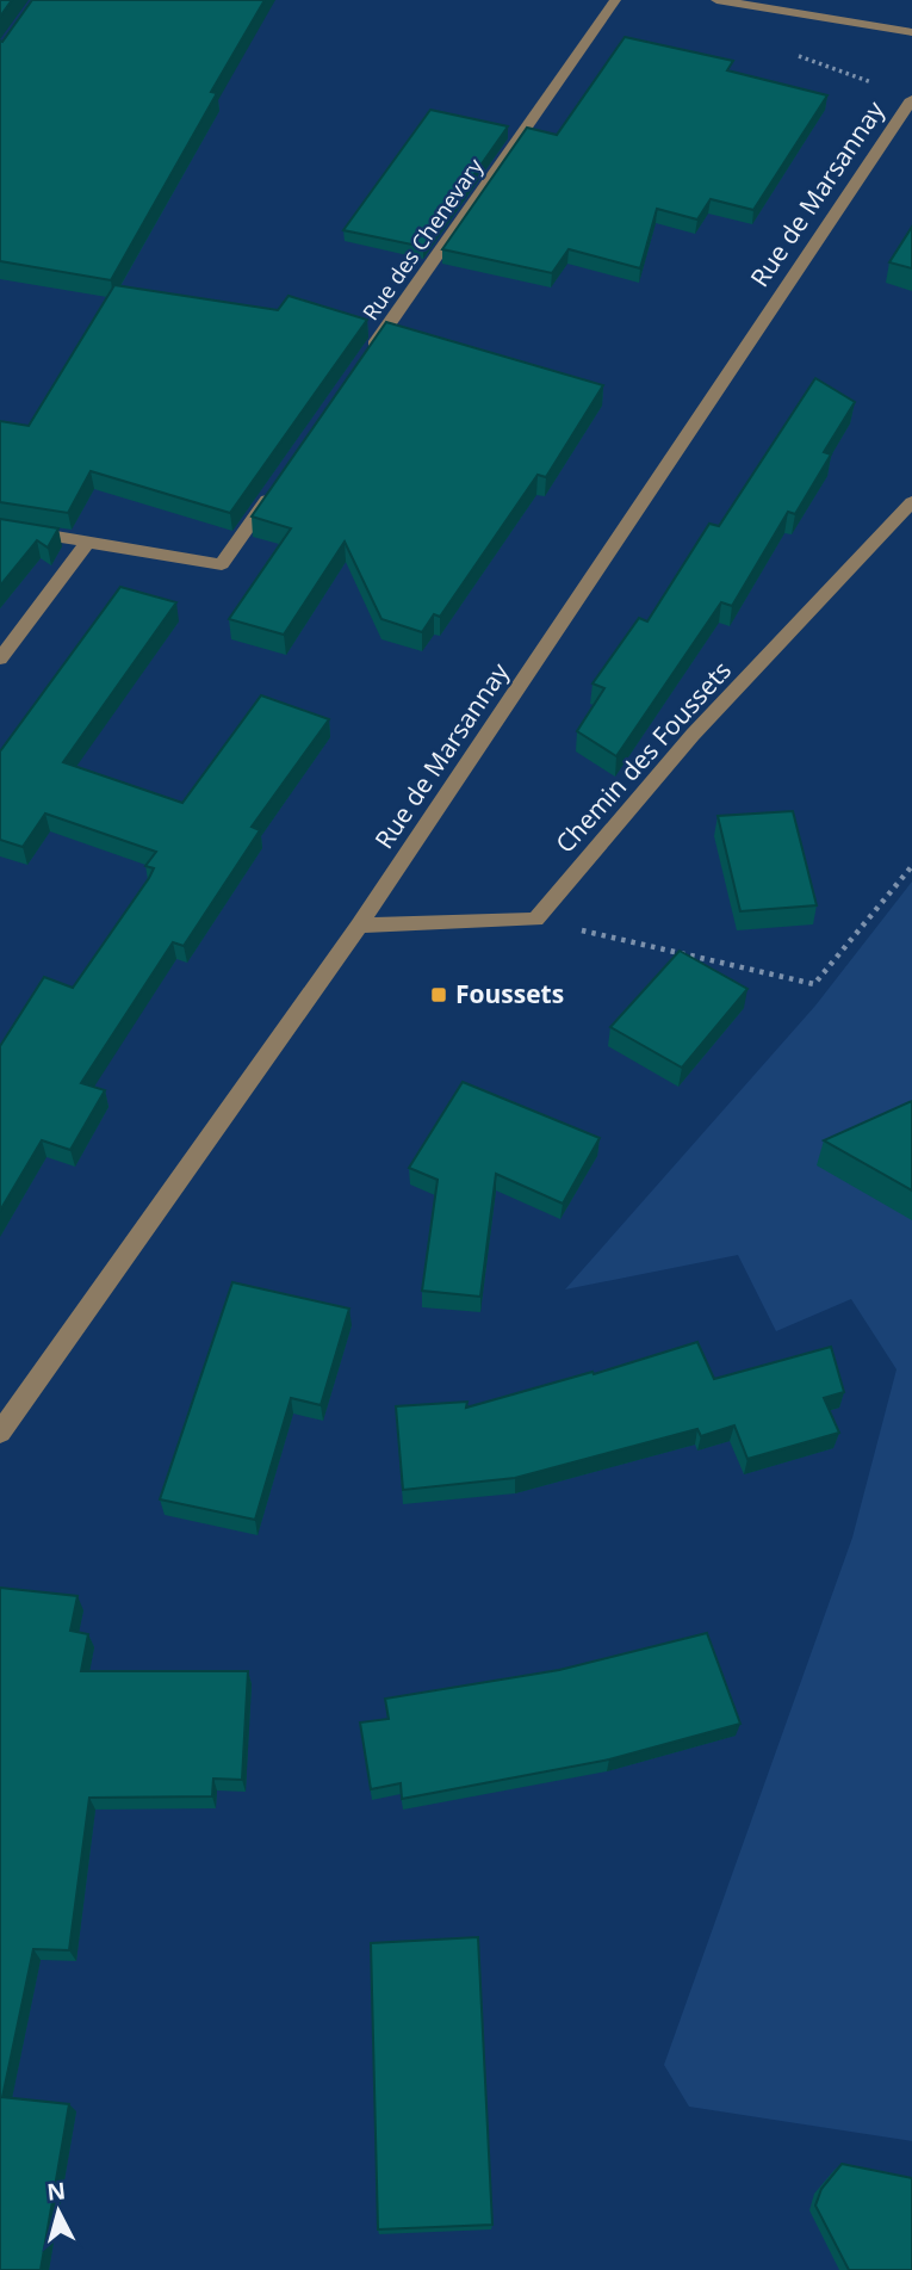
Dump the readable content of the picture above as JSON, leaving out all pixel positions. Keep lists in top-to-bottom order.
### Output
{
  "streets": {
    "street": ["Rue de Marsannay", "Rue des Chenevary", "Chemin des Foussets"]
  },
  "places": {
    "transit": ["Foussets"]
  },
  "north": "top"
}
